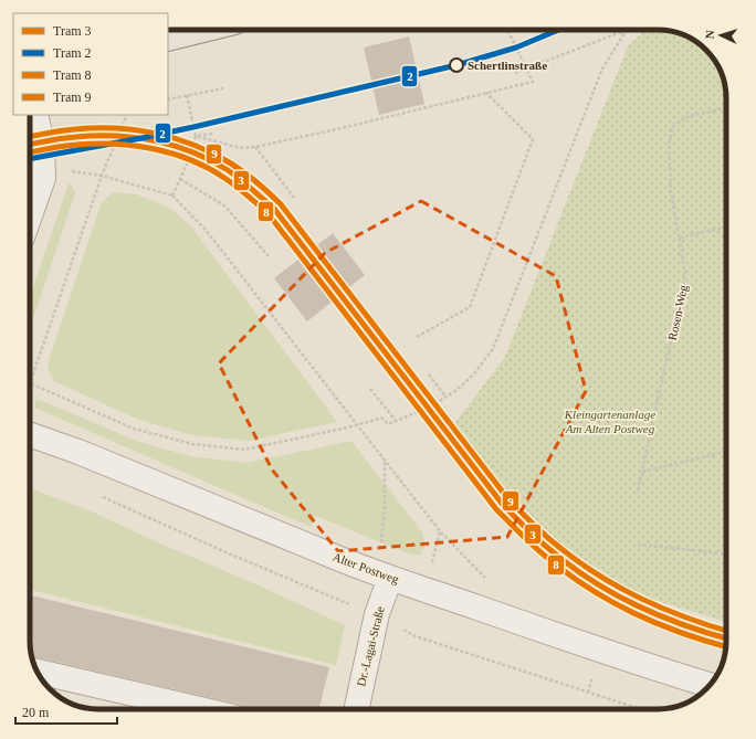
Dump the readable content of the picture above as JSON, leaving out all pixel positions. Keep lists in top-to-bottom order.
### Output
{
  "streets": {
    "street": ["Alter Postweg", "Dr.-Lagai-Straße"],
    "path": ["Rosen-Weg"]
  },
  "crossings": [
    ["Alter Postweg", "Dr.-Lagai-Straße"]
  ],
  "parks": ["Kleingartenanlage Am Alten Postweg"],
  "places": ["Schertlinstraße"],
  "lines": [
    "tram line 2",
    "tram line 9",
    "tram line 3",
    "tram line 8"
  ],
  "legend": [
    "Tram 3",
    "Tram 2",
    "Tram 8",
    "Tram 9"
  ],
  "scale_bar": "20 m",
  "north": "left"
}
